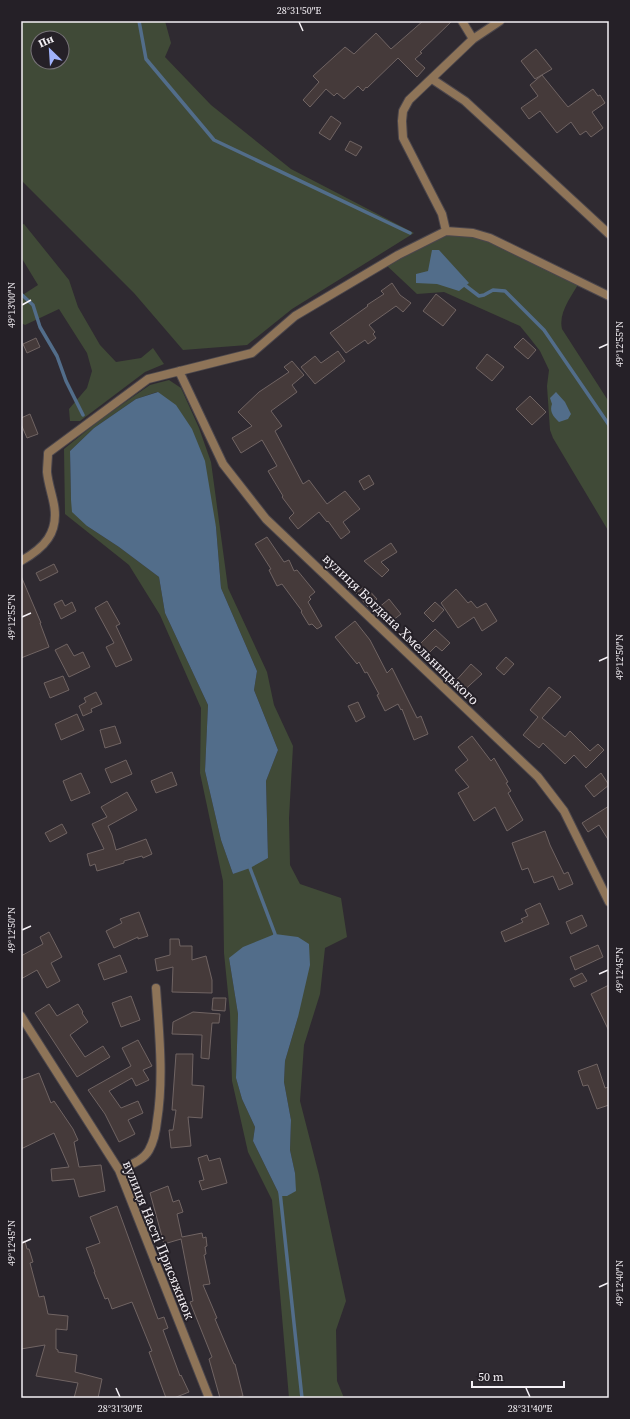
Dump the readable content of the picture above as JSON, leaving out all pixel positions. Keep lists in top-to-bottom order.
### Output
{
  "streets": {
    "street": ["вулиця Богдана Хмельницького", "вулиця Насті Присяжнюк"]
  },
  "scale_bar": "50 m",
  "north": "top left",
  "coordinates": [
    "28°31'50\"E",
    "49°13'00\"N",
    "49°12'55\"N",
    "49°12'50\"N",
    "49°12'45\"N",
    "49°12'40\"N",
    "28°31'30\"E",
    "28°31'40\"E"
  ]
}
